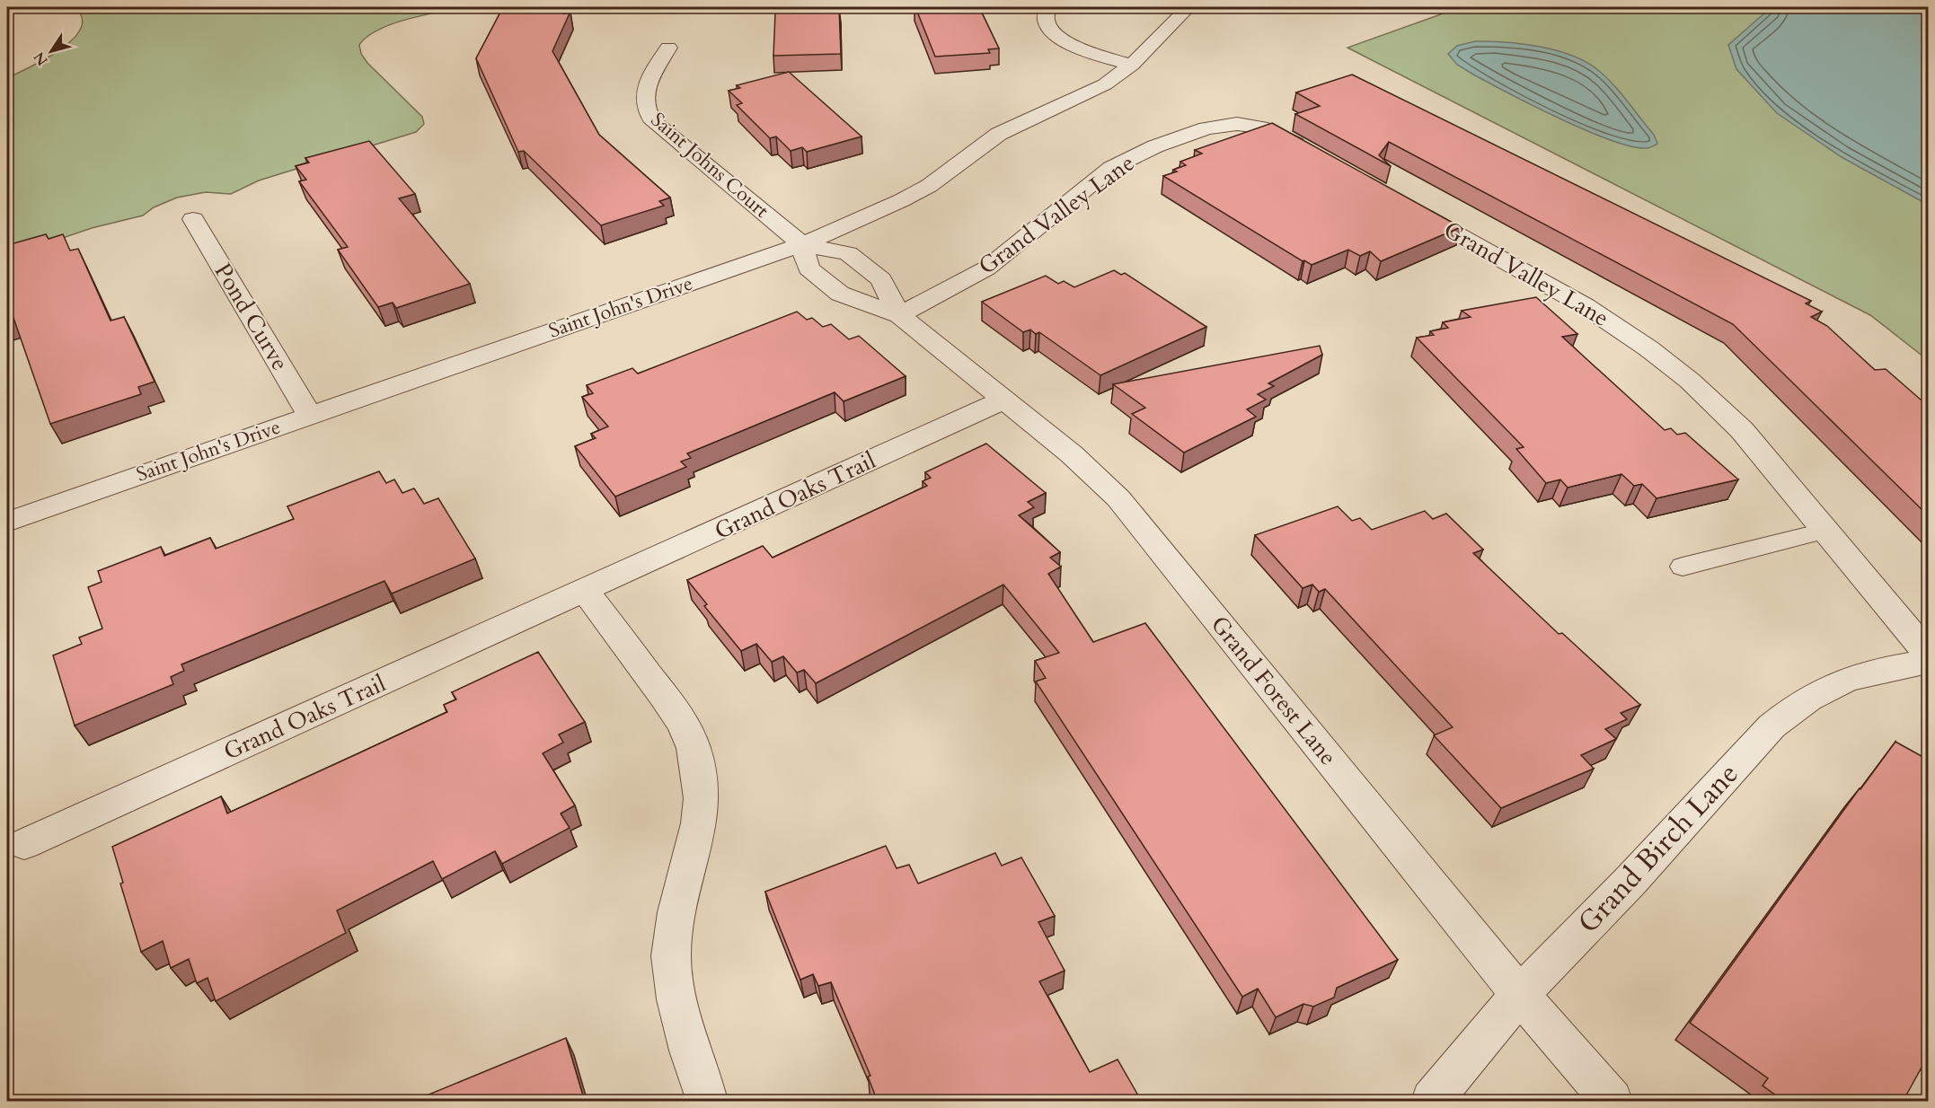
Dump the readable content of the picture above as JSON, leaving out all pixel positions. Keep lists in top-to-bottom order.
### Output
{
  "streets": {
    "street": [
      "Saint Johns Court",
      "Grand Valley Lane",
      "Saint John's Drive",
      "Pond Curve",
      "Grand Oaks Trail",
      "Grand Forest Lane",
      "Grand Birch Lane"
    ]
  },
  "crossings": [
    ["Saint Johns Court", "Saint John's Drive"],
    ["Saint Johns Court", "Grand Forest Lane"],
    ["Grand Valley Lane", "Grand Forest Lane"],
    ["Saint John's Drive", "Pond Curve"],
    ["Saint John's Drive", "Grand Forest Lane"],
    ["Grand Oaks Trail", "Grand Forest Lane"],
    ["Grand Forest Lane", "Grand Birch Lane"]
  ],
  "north": "bottom left"
}
